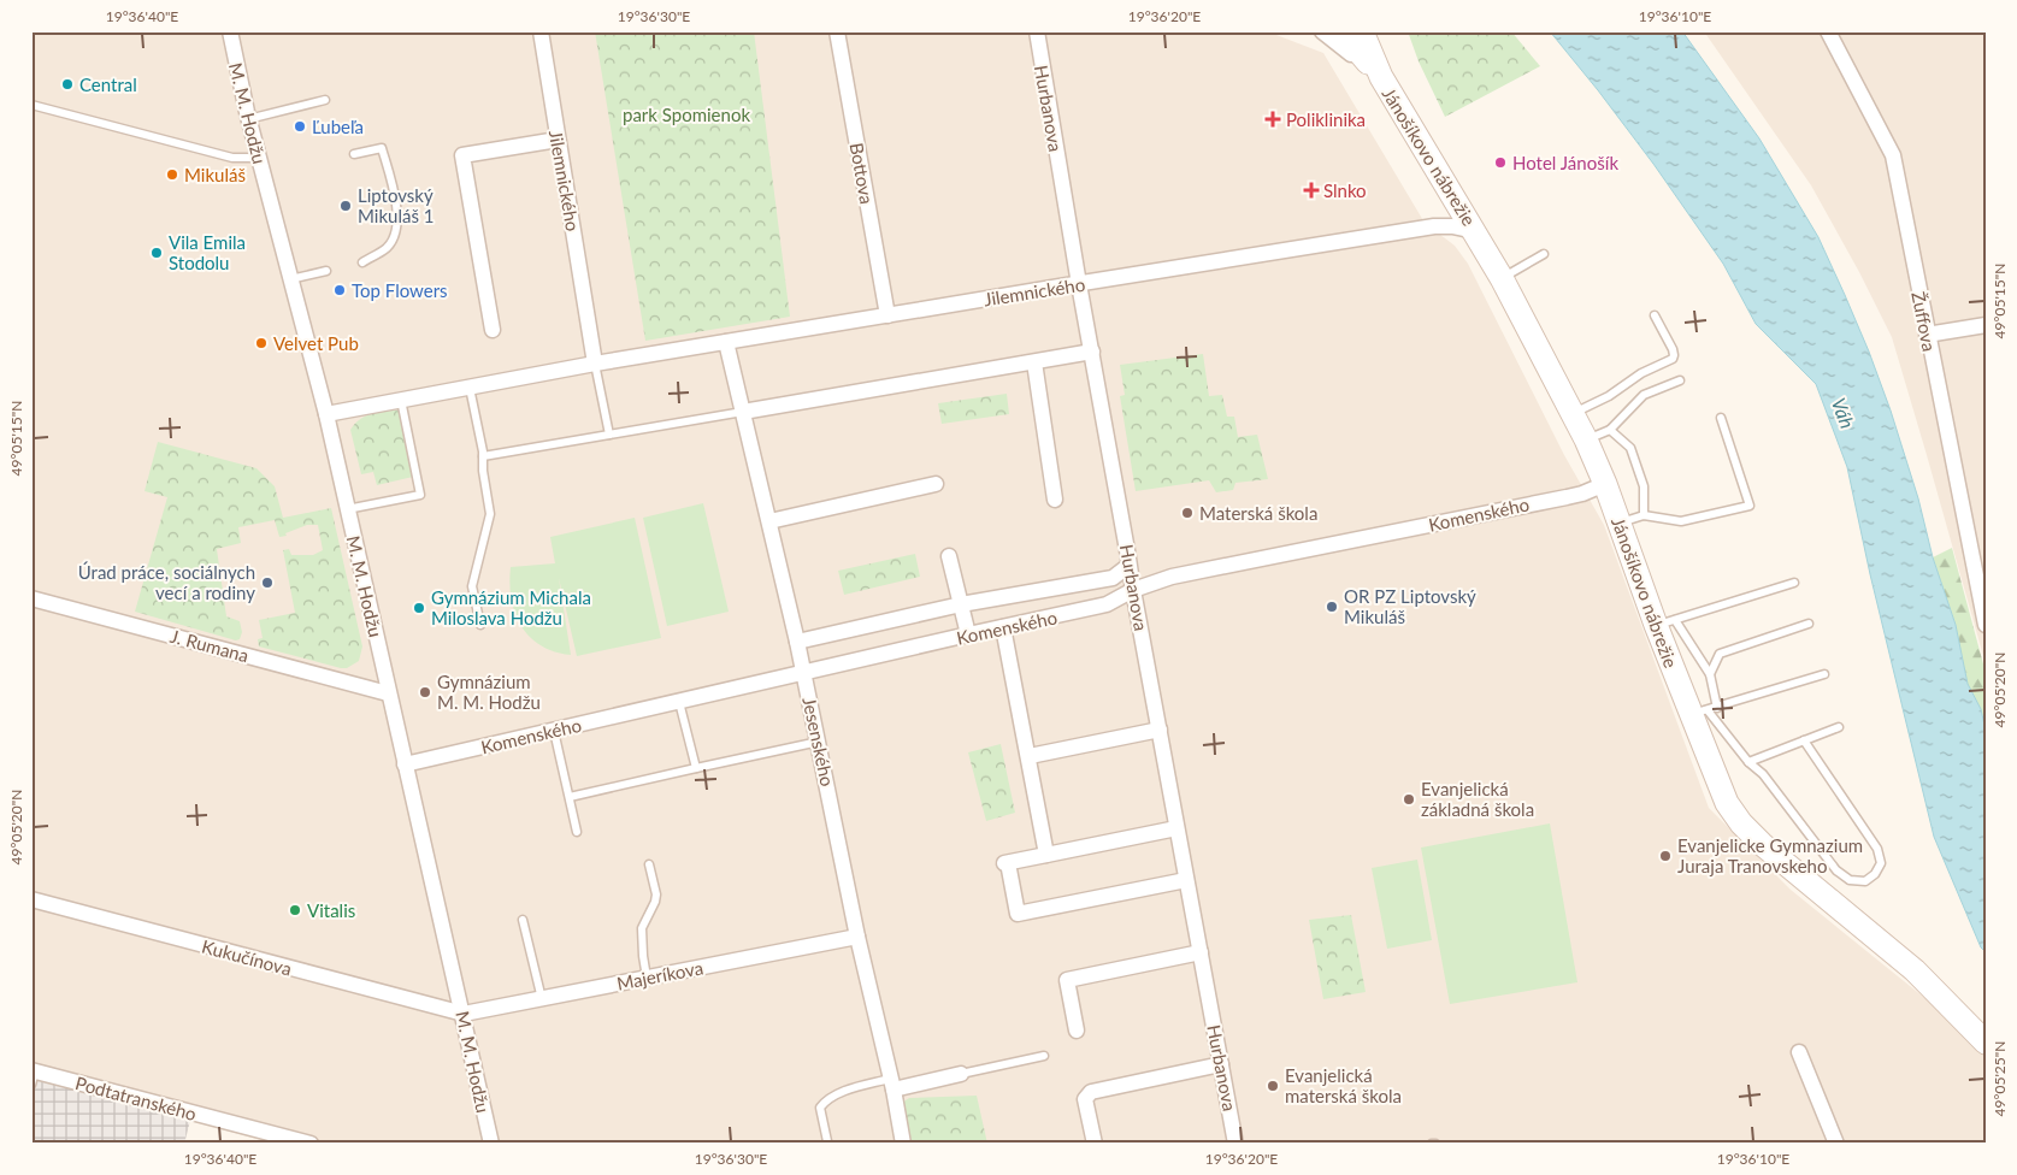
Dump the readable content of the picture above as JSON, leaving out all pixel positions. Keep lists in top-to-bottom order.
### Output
{
  "streets": {
    "main road": ["Jánošíkovo nábrežie"],
    "street": [
      "Hurbanova",
      "M. M. Hodžu",
      "Bottova",
      "Jilemnického",
      "Žuffova",
      "Komenského",
      "J. Rumana",
      "Jesenského",
      "Kukučínova",
      "Majeríkova",
      "Podtatranského"
    ]
  },
  "crossings": [
    ["Hurbanova", "Jilemnického"],
    ["Hurbanova", "Komenského"],
    ["M. M. Hodžu", "Jilemnického"],
    ["M. M. Hodžu", "Komenského"],
    ["M. M. Hodžu", "J. Rumana"],
    ["M. M. Hodžu", "Kukučínova"],
    ["M. M. Hodžu", "Majeríkova"],
    ["Jánošíkovo nábrežie", "Jilemnického"],
    ["Jánošíkovo nábrežie", "Komenského"],
    ["Bottova", "Jilemnického"],
    ["Jilemnického", "Jesenského"],
    ["Komenského", "Jesenského"],
    ["Jesenského", "Majeríkova"],
    ["Kukučínova", "Majeríkova"]
  ],
  "water": ["Váh"],
  "parks": ["park Spomienok"],
  "places": {
    "other": [
      "Central",
      "Ľubeľa",
      "Hotel Jánošík",
      "Mikuláš",
      "Liptovský Mikuláš 1",
      "Vila Emila Stodolu",
      "Top Flowers",
      "Velvet Pub",
      "Materská škola",
      "Úrad práce, sociálnych vecí a rodiny",
      "OR PZ Liptovský Mikuláš",
      "Gymnázium Michala Miloslava Hodžu",
      "Gymnázium M. M. Hodžu",
      "Evanjelická základná škola",
      "Evanjelicke Gymnazium Juraja Tranovskeho",
      "Vitalis",
      "Evanjelická materská škola"
    ],
    "health": ["Poliklinika", "Slnko"]
  },
  "coordinates": [
    "19°36'40\"E",
    "19°36'30\"E",
    "19°36'20\"E",
    "19°36'10\"E",
    "49°05'15\"N",
    "49°05'20\"N",
    "49°05'25\"N"
  ]
}
